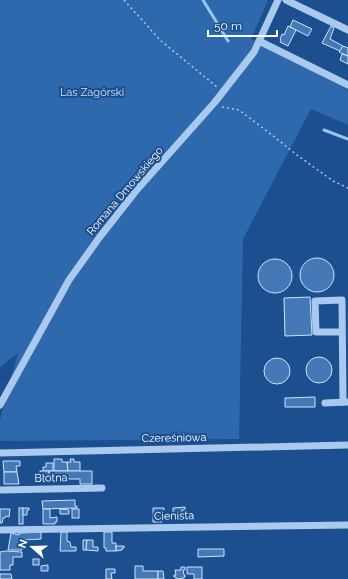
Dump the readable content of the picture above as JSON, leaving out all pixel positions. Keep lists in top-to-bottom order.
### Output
{
  "streets": {
    "street": [
      "Romana Dmowskiego",
      "Czereśniowa",
      "Błotna",
      "Cienista"
    ]
  },
  "parks": ["Las Zagórski"],
  "scale_bar": "50 m",
  "north": "left"
}
